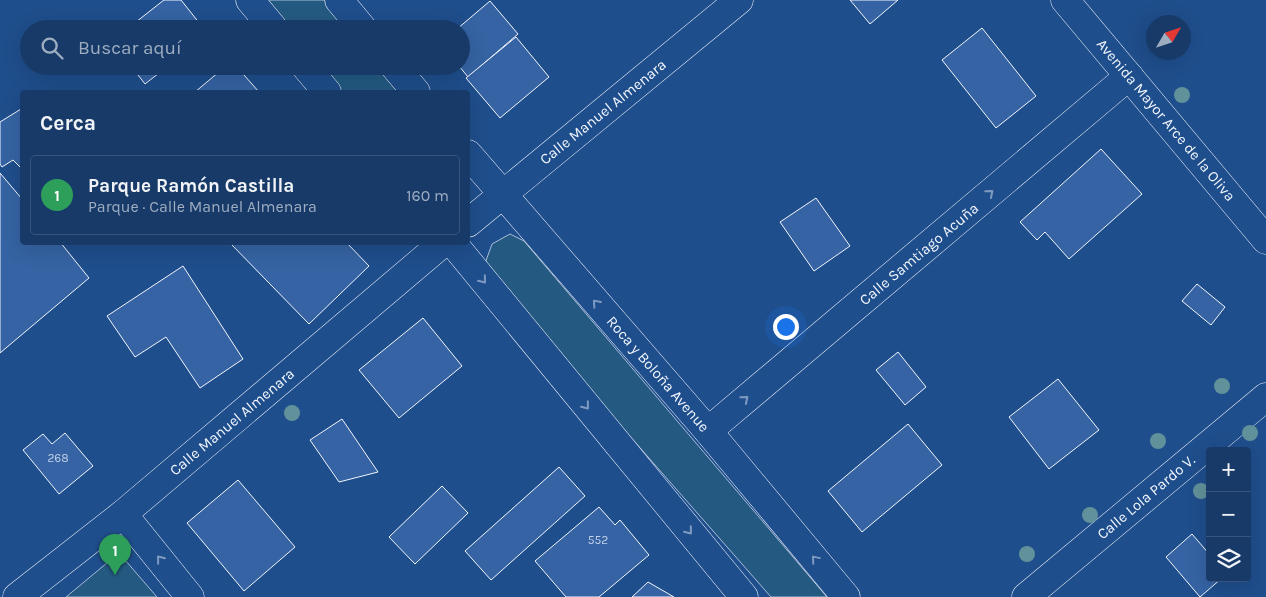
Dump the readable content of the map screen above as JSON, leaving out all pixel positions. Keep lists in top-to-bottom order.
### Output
{
  "streets": {
    "street": [
      "Calle Manuel Almenara",
      "Avenida Mayor Arce de la Oliva",
      "Calle Samtiago Acuña",
      "Roca y Boloña Avenue",
      "Calle Lola Pardo V."
    ]
  },
  "crossings": [
    ["Calle Manuel Almenara", "Roca y Boloña Avenue"],
    ["Avenida Mayor Arce de la Oliva", "Calle Samtiago Acuña"],
    ["Calle Samtiago Acuña", "Roca y Boloña Avenue"]
  ],
  "one_way": ["Calle Samtiago Acuña"],
  "house_numbers": ["268", "552"],
  "north": "top right",
  "page": {
    "search": "Buscar aquí",
    "heading": "Cerca",
    "list": [
      {
        "mark": "1",
        "name": "Parque Ramón Castilla",
        "note": "Parque · Calle Manuel Almenara",
        "value": "160 m"
      }
    ],
    "map_buttons": ["+", "−"],
    "pins": "1"
  }
}
